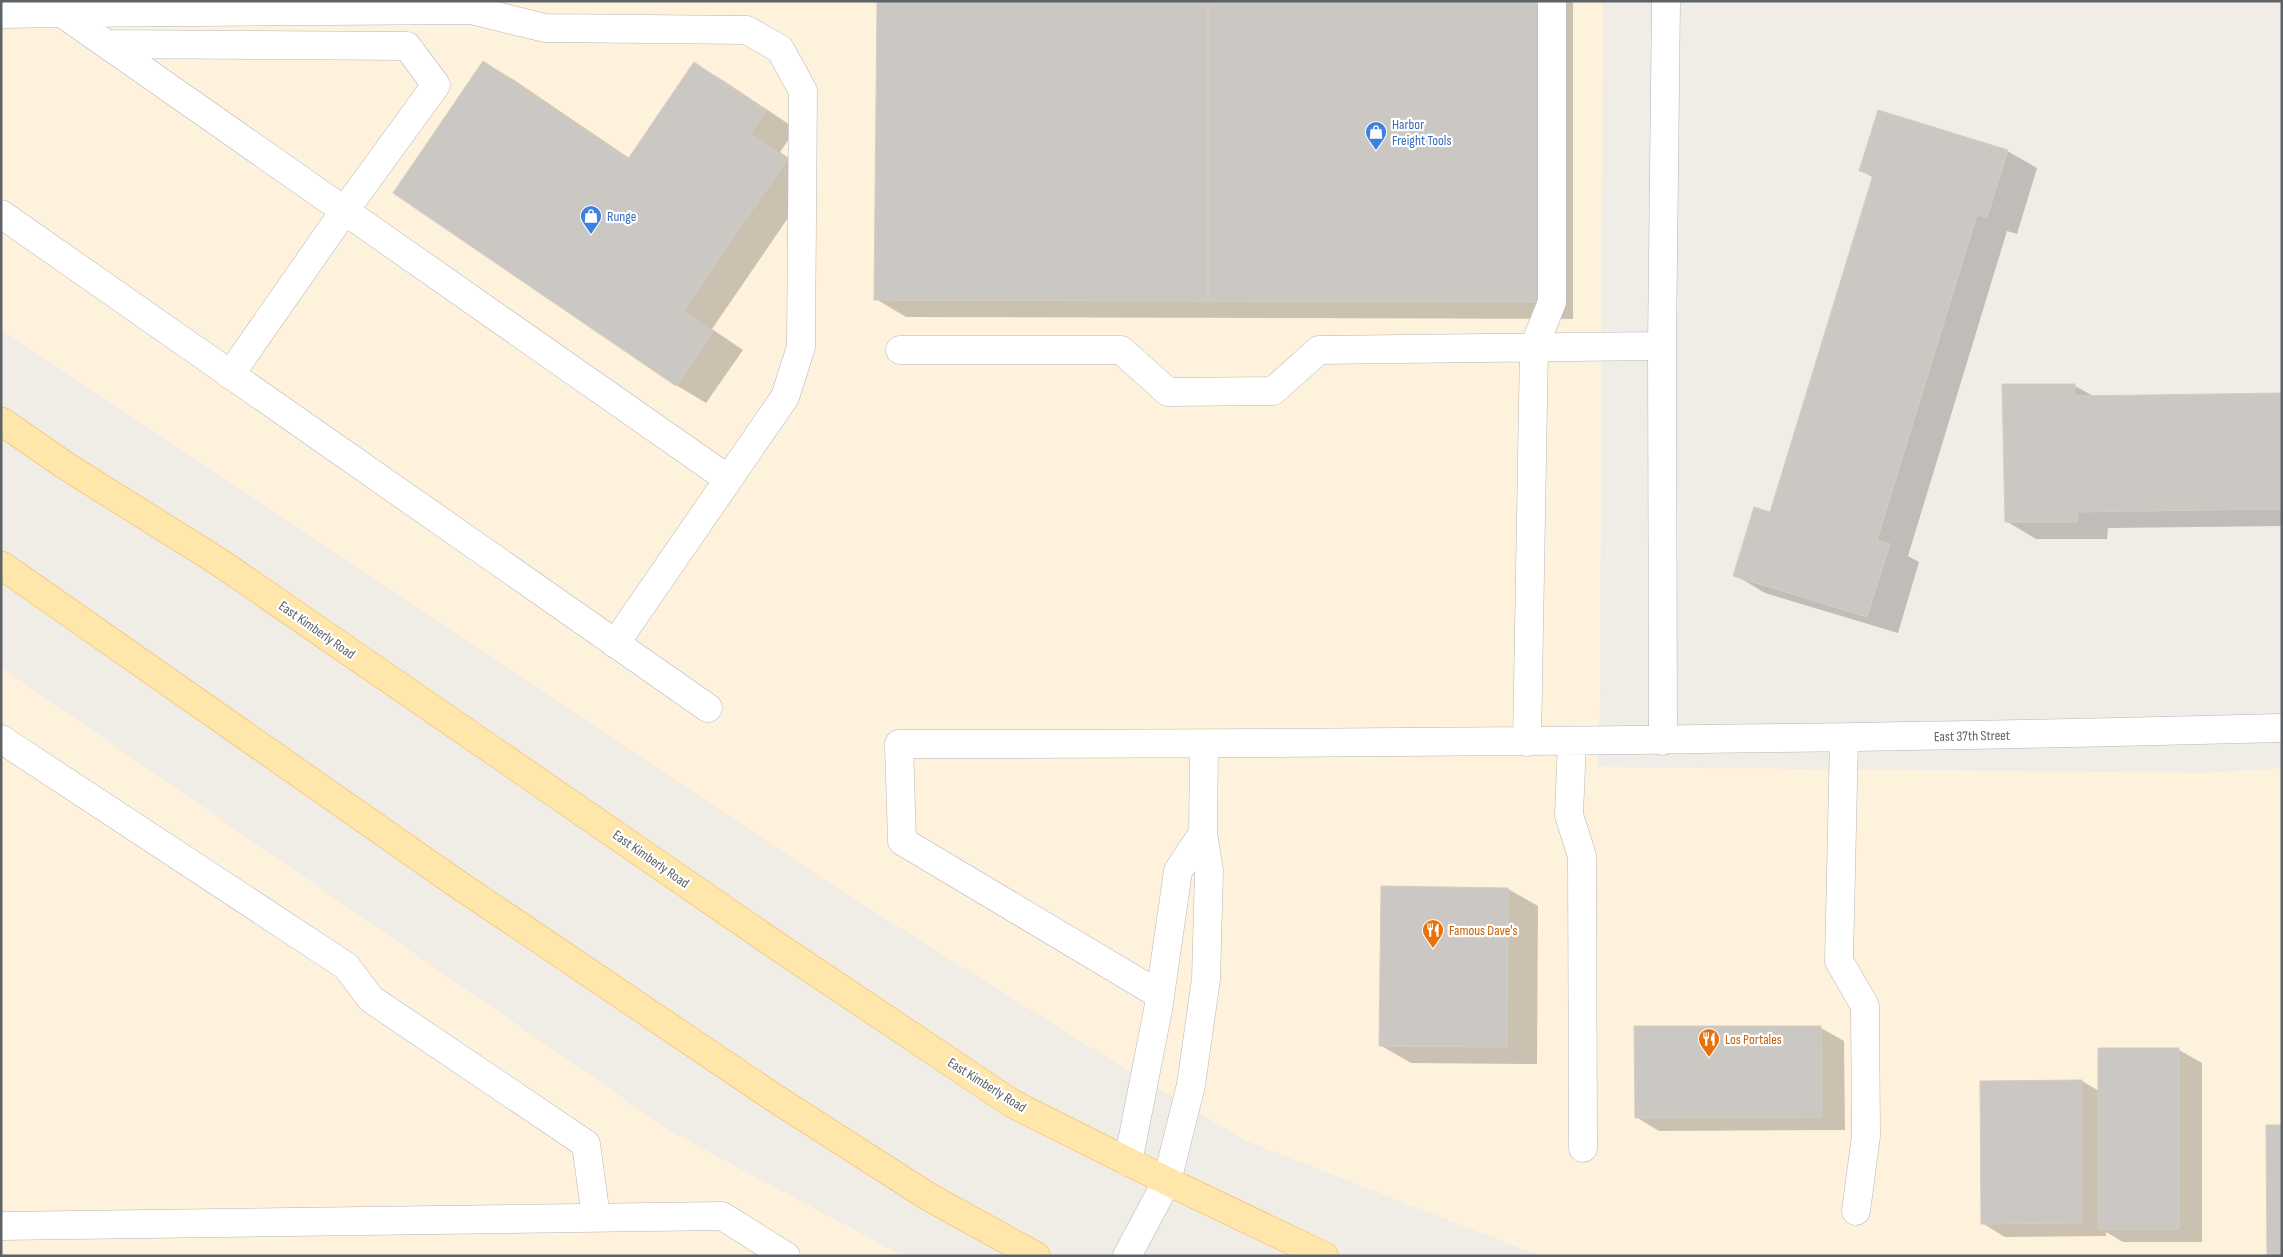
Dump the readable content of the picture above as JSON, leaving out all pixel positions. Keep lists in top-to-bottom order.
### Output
{
  "streets": {
    "main road": ["East Kimberly Road"],
    "street": ["East 37th Street"]
  },
  "places": {
    "shop": ["Harbor Freight Tools", "Runge"],
    "restaurant": ["Famous Dave's", "Los Portales"]
  }
}
